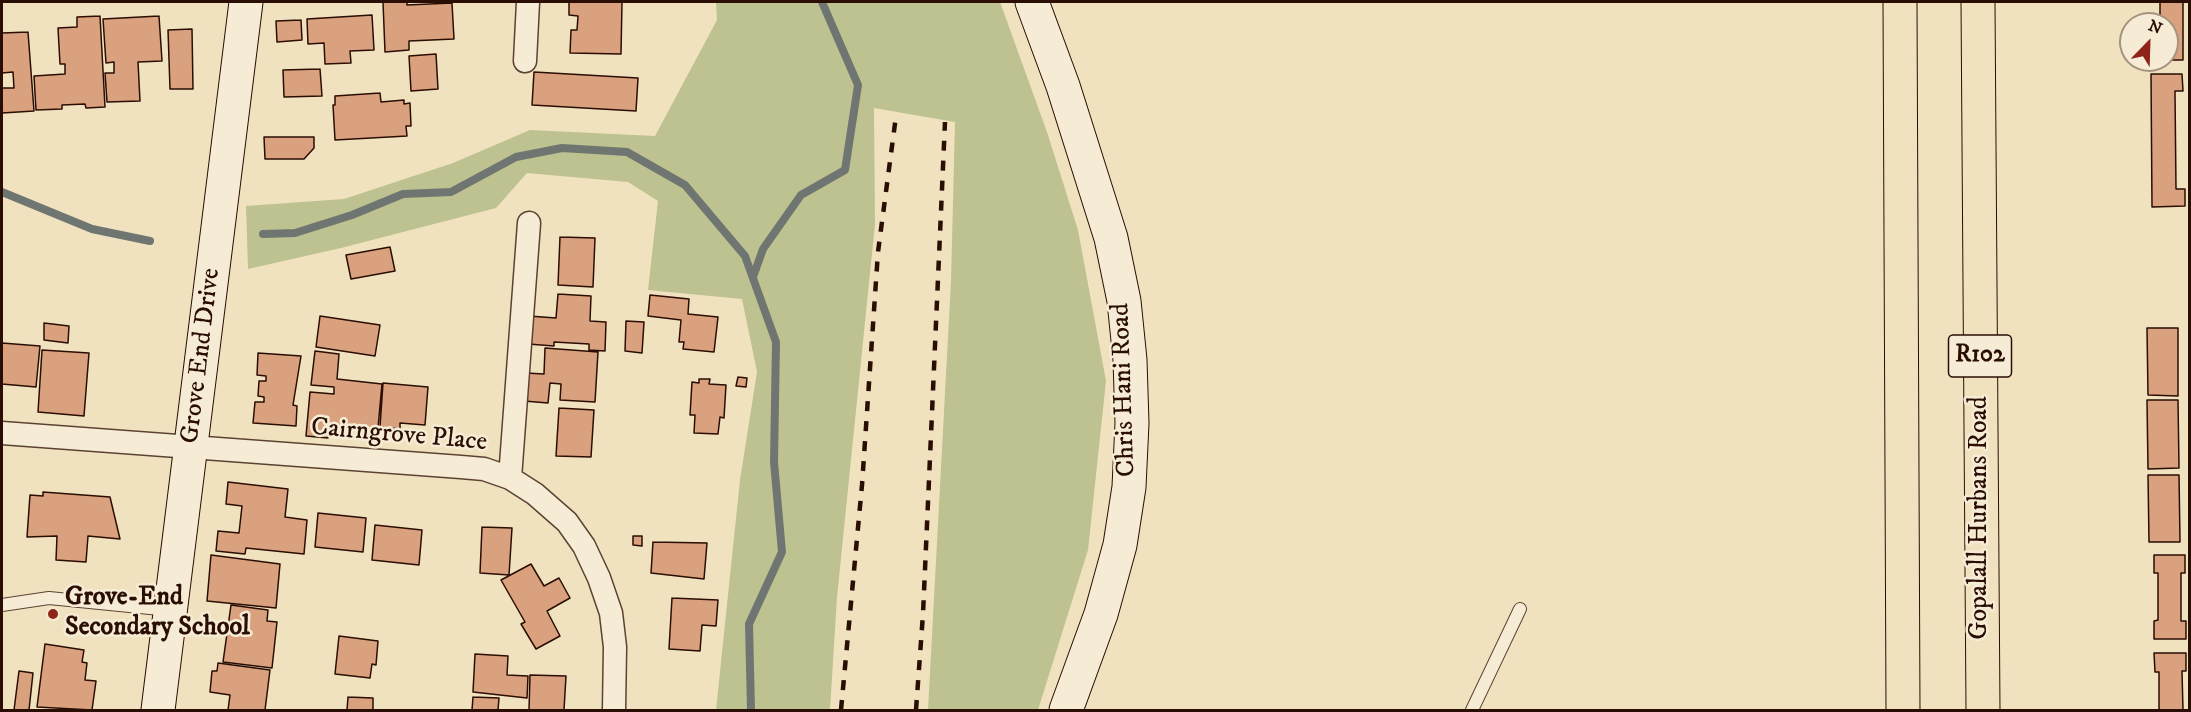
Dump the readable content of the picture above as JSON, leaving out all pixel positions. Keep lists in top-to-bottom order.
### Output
{
  "streets": {
    "highway": ["R102", "Gopalall Hurbans Road"],
    "street": ["Grove End Drive", "Chris Hani Road", "Cairngrove Place"]
  },
  "crossings": [
    ["Grove End Drive", "Cairngrove Place"]
  ],
  "places": ["Grove-End Secondary School"],
  "north": "top right"
}
